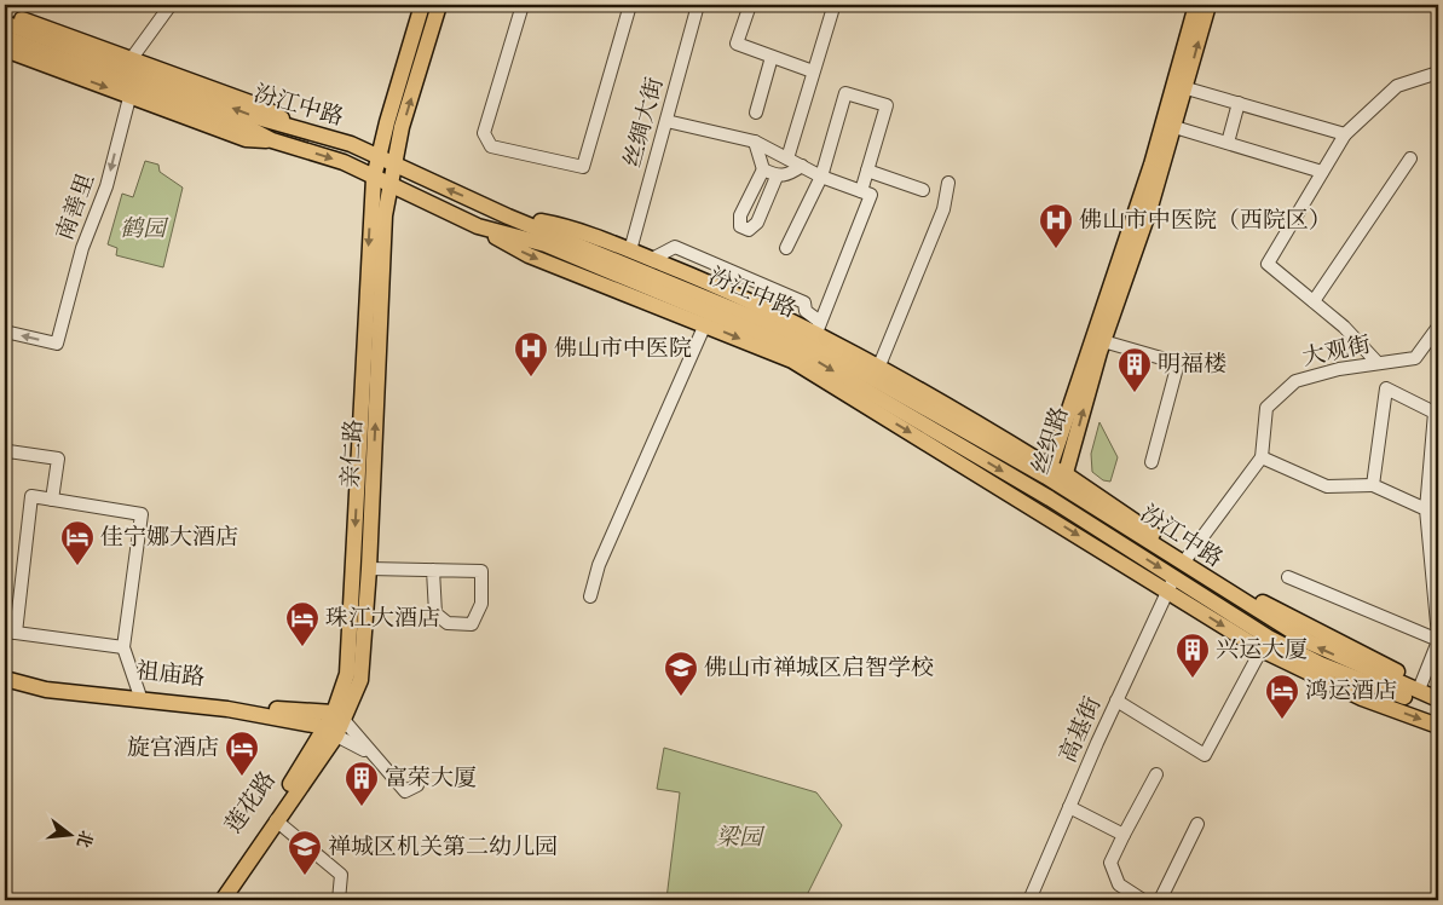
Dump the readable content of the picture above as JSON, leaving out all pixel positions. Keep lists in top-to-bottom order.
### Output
{
  "streets": {
    "main road": [
      "汾江中路",
      "丝织路",
      "亲仁路",
      "祖庙路",
      "莲花路"
    ],
    "street": [
      "丝绸大街",
      "南善里",
      "大观街",
      "高基街"
    ]
  },
  "crossings": [
    ["汾江中路", "南善里"],
    ["汾江中路", "丝织路"],
    ["汾江中路", "亲仁路"],
    ["汾江中路", "高基街"],
    ["亲仁路", "祖庙路"],
    ["祖庙路", "莲花路"]
  ],
  "one_way": ["南善里"],
  "parks": ["鹤园", "梁园"],
  "places": {
    "hospital": ["佛山市中医院（西院区）", "佛山市中医院"],
    "building": ["明福楼", "兴运大厦", "富荣大厦"],
    "hotel": [
      "佳宁娜大酒店",
      "珠江大酒店",
      "鸿运酒店",
      "旋宫酒店"
    ],
    "school or university": ["佛山市禅城区启智学校", "禅城区机关第二幼儿园"]
  },
  "north": "right"
}
